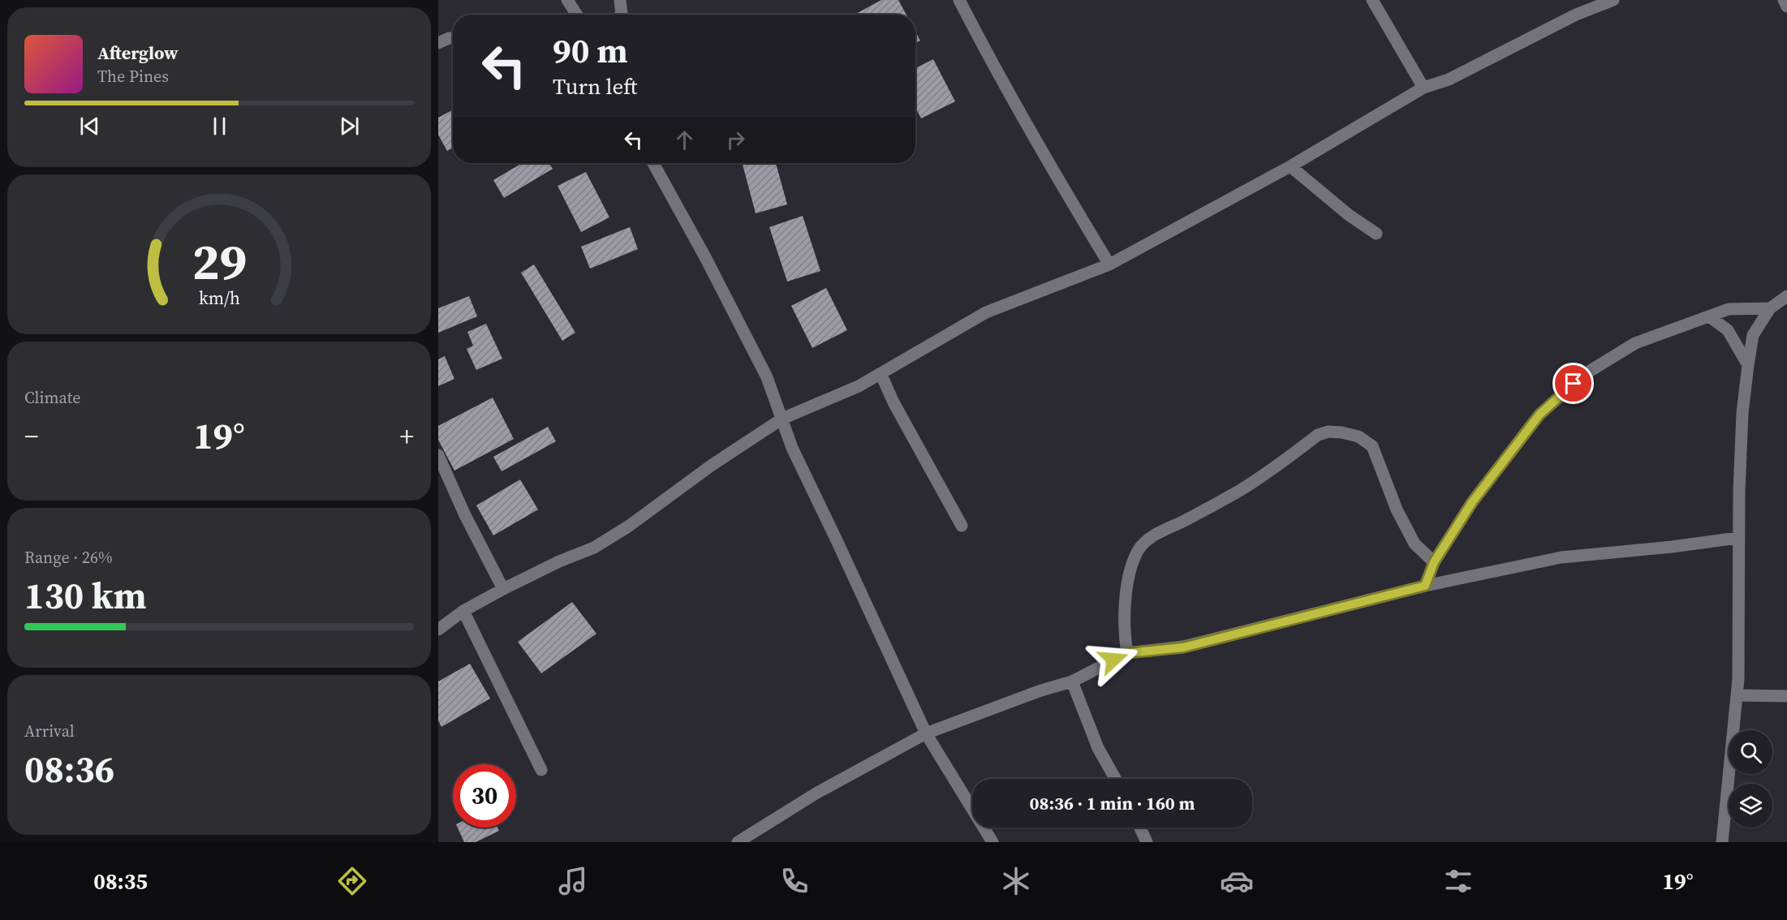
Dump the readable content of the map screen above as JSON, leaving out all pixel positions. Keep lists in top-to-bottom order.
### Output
{
  "page": {
    "turn": ["90 m", "Turn left"],
    "song": ["Afterglow", "The Pines"],
    "tile": [
      "Climate",
      ["Range · 26%", "130 km"],
      ["Arrival", "08:36"]
    ],
    "heat": ["−", "19°", "+"],
    "limit": "30",
    "trip": "08:36 · 1 min · 160 m",
    "tabs": ["08:35", "19°"],
    "gauge": ["29", "km/h"]
  }
}
